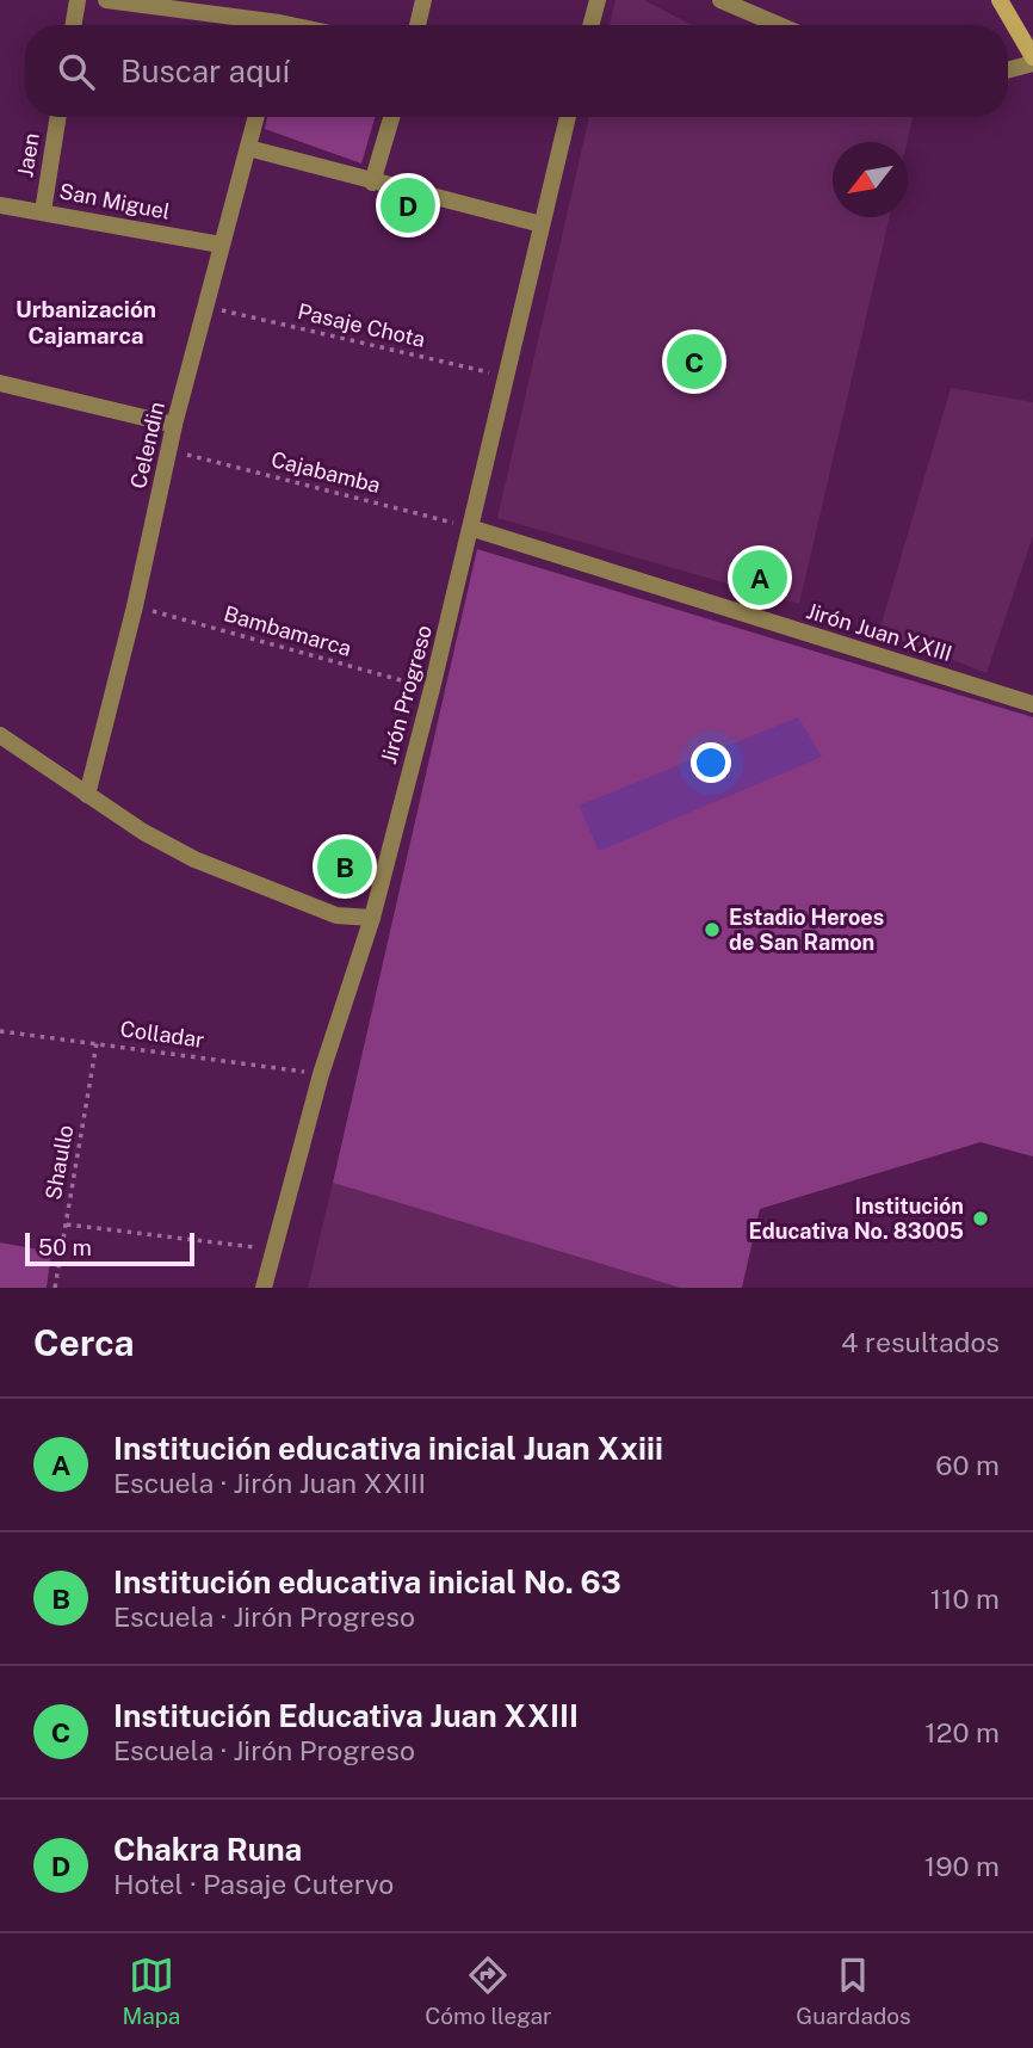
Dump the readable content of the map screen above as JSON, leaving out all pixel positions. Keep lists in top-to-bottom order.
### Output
{
  "streets": {
    "street": [
      "Jaen",
      "San Miguel",
      "Celendin",
      "Jirón Juan XXIII",
      "Jirón Progreso"
    ],
    "path": [
      "Pasaje Chota",
      "Cajabamba",
      "Bambamarca",
      "Colladar",
      "Shaullo"
    ]
  },
  "crossings": [
    ["Jaen", "San Miguel"],
    ["San Miguel", "Celendin"],
    ["Pasaje Chota", "Celendin"],
    ["Pasaje Chota", "Jirón Progreso"],
    ["Celendin", "Cajabamba"],
    ["Celendin", "Bambamarca"],
    ["Cajabamba", "Jirón Juan XXIII"],
    ["Cajabamba", "Jirón Progreso"],
    ["Bambamarca", "Jirón Progreso"],
    ["Jirón Juan XXIII", "Jirón Progreso"],
    ["Jirón Progreso", "Colladar"],
    ["Colladar", "Shaullo"]
  ],
  "districts": ["Urbanización Cajamarca"],
  "places": ["Estadio Heroes de San Ramon", "Institución Educativa No. 83005"],
  "scale_bar": "50 m",
  "north": "bottom left",
  "page": {
    "search": "Buscar aquí",
    "pins": [
      "D",
      "C",
      "A",
      "B"
    ],
    "scale": "50 m",
    "heading": ["Cerca", "4 resultados"],
    "list": [
      {
        "mark": "A",
        "name": "Institución educativa inicial Juan Xxiii",
        "note": "Escuela · Jirón Juan XXIII",
        "value": "60 m"
      },
      {
        "mark": "B",
        "name": "Institución educativa inicial No. 63",
        "note": "Escuela · Jirón Progreso",
        "value": "110 m"
      },
      {
        "mark": "C",
        "name": "Institución Educativa Juan XXIII",
        "note": "Escuela · Jirón Progreso",
        "value": "120 m"
      },
      {
        "mark": "D",
        "name": "Chakra Runa",
        "note": "Hotel · Pasaje Cutervo",
        "value": "190 m"
      }
    ],
    "nav": ["Mapa", "Cómo llegar", "Guardados"]
  }
}
